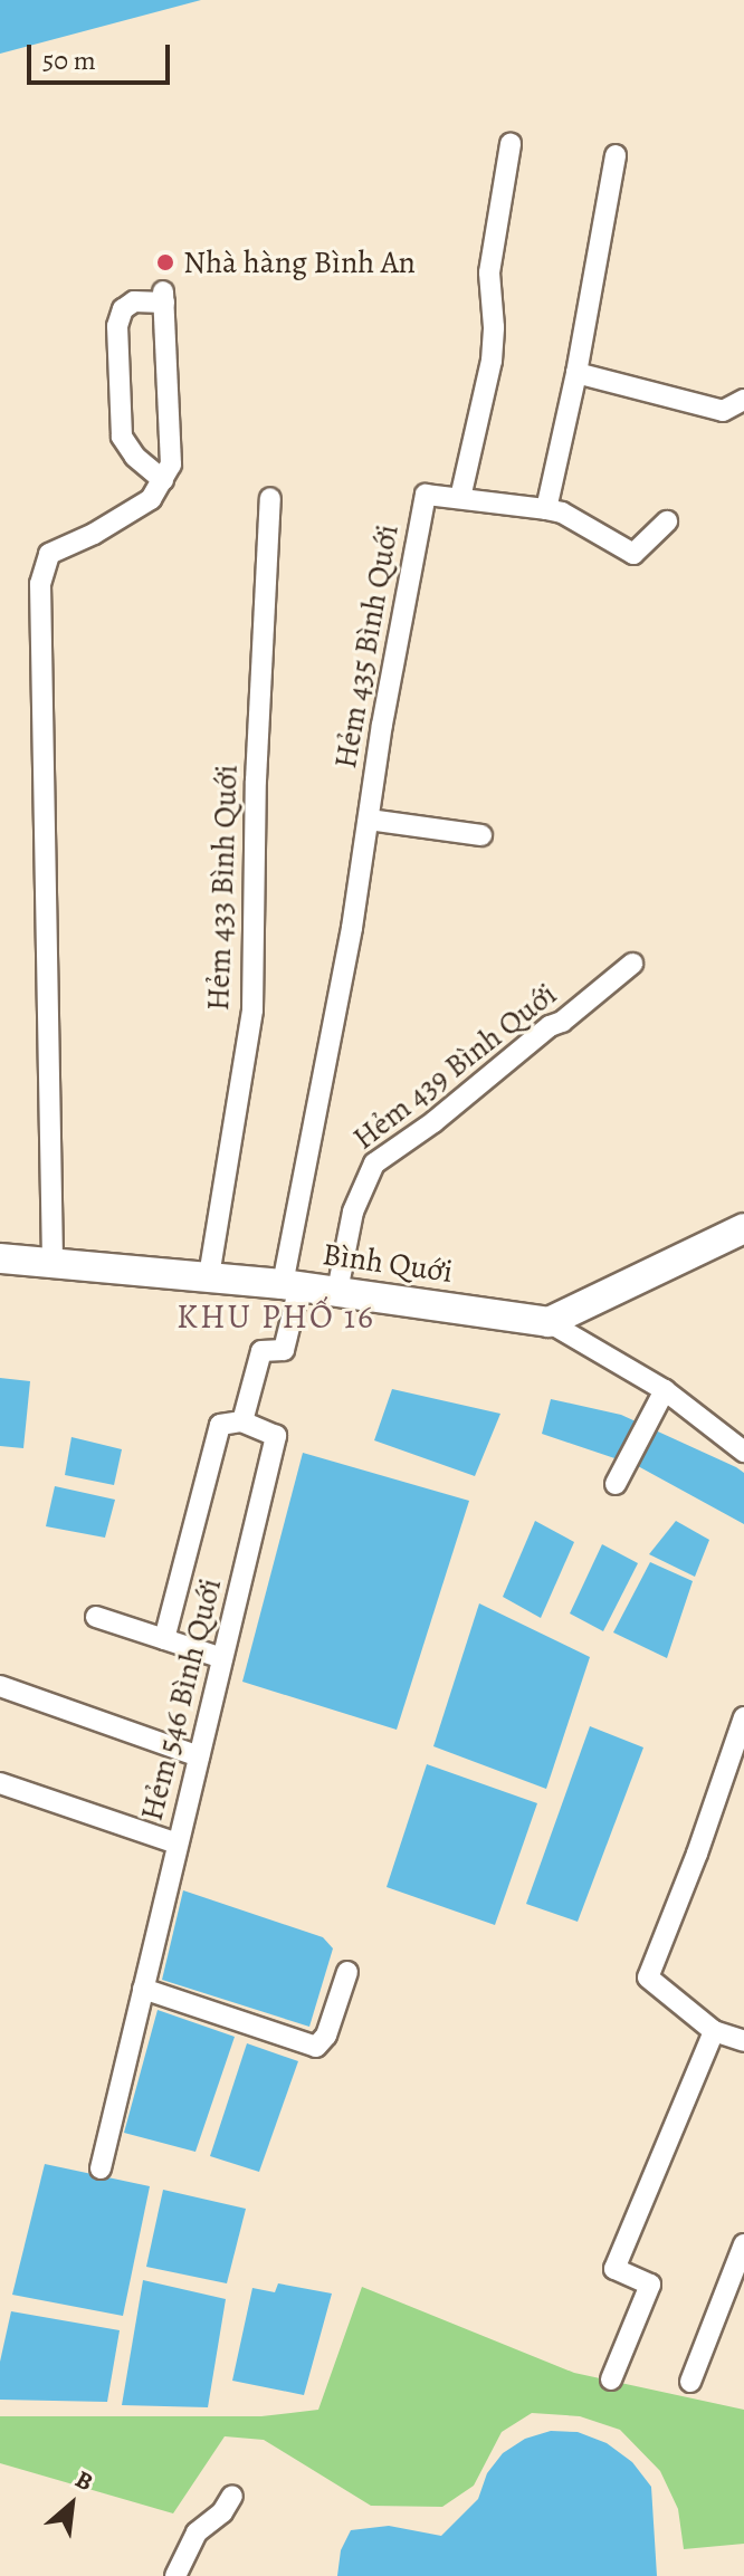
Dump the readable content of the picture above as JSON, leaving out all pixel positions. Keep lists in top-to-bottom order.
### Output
{
  "streets": {
    "main road": ["Bình Quới"],
    "street": [
      "Hẻm 435 Bình Quới",
      "Hẻm 433 Bình Quới",
      "Hẻm 439 Bình Quới",
      "Hẻm 546 Bình Quới"
    ]
  },
  "crossings": [
    ["Hẻm 435 Bình Quới", "Bình Quới"],
    ["Hẻm 433 Bình Quới", "Bình Quới"],
    ["Hẻm 439 Bình Quới", "Bình Quới"]
  ],
  "districts": ["KHU PHỐ 16"],
  "places": ["Nhà hàng Bình An"],
  "scale_bar": "50 m",
  "north": "top right"
}
